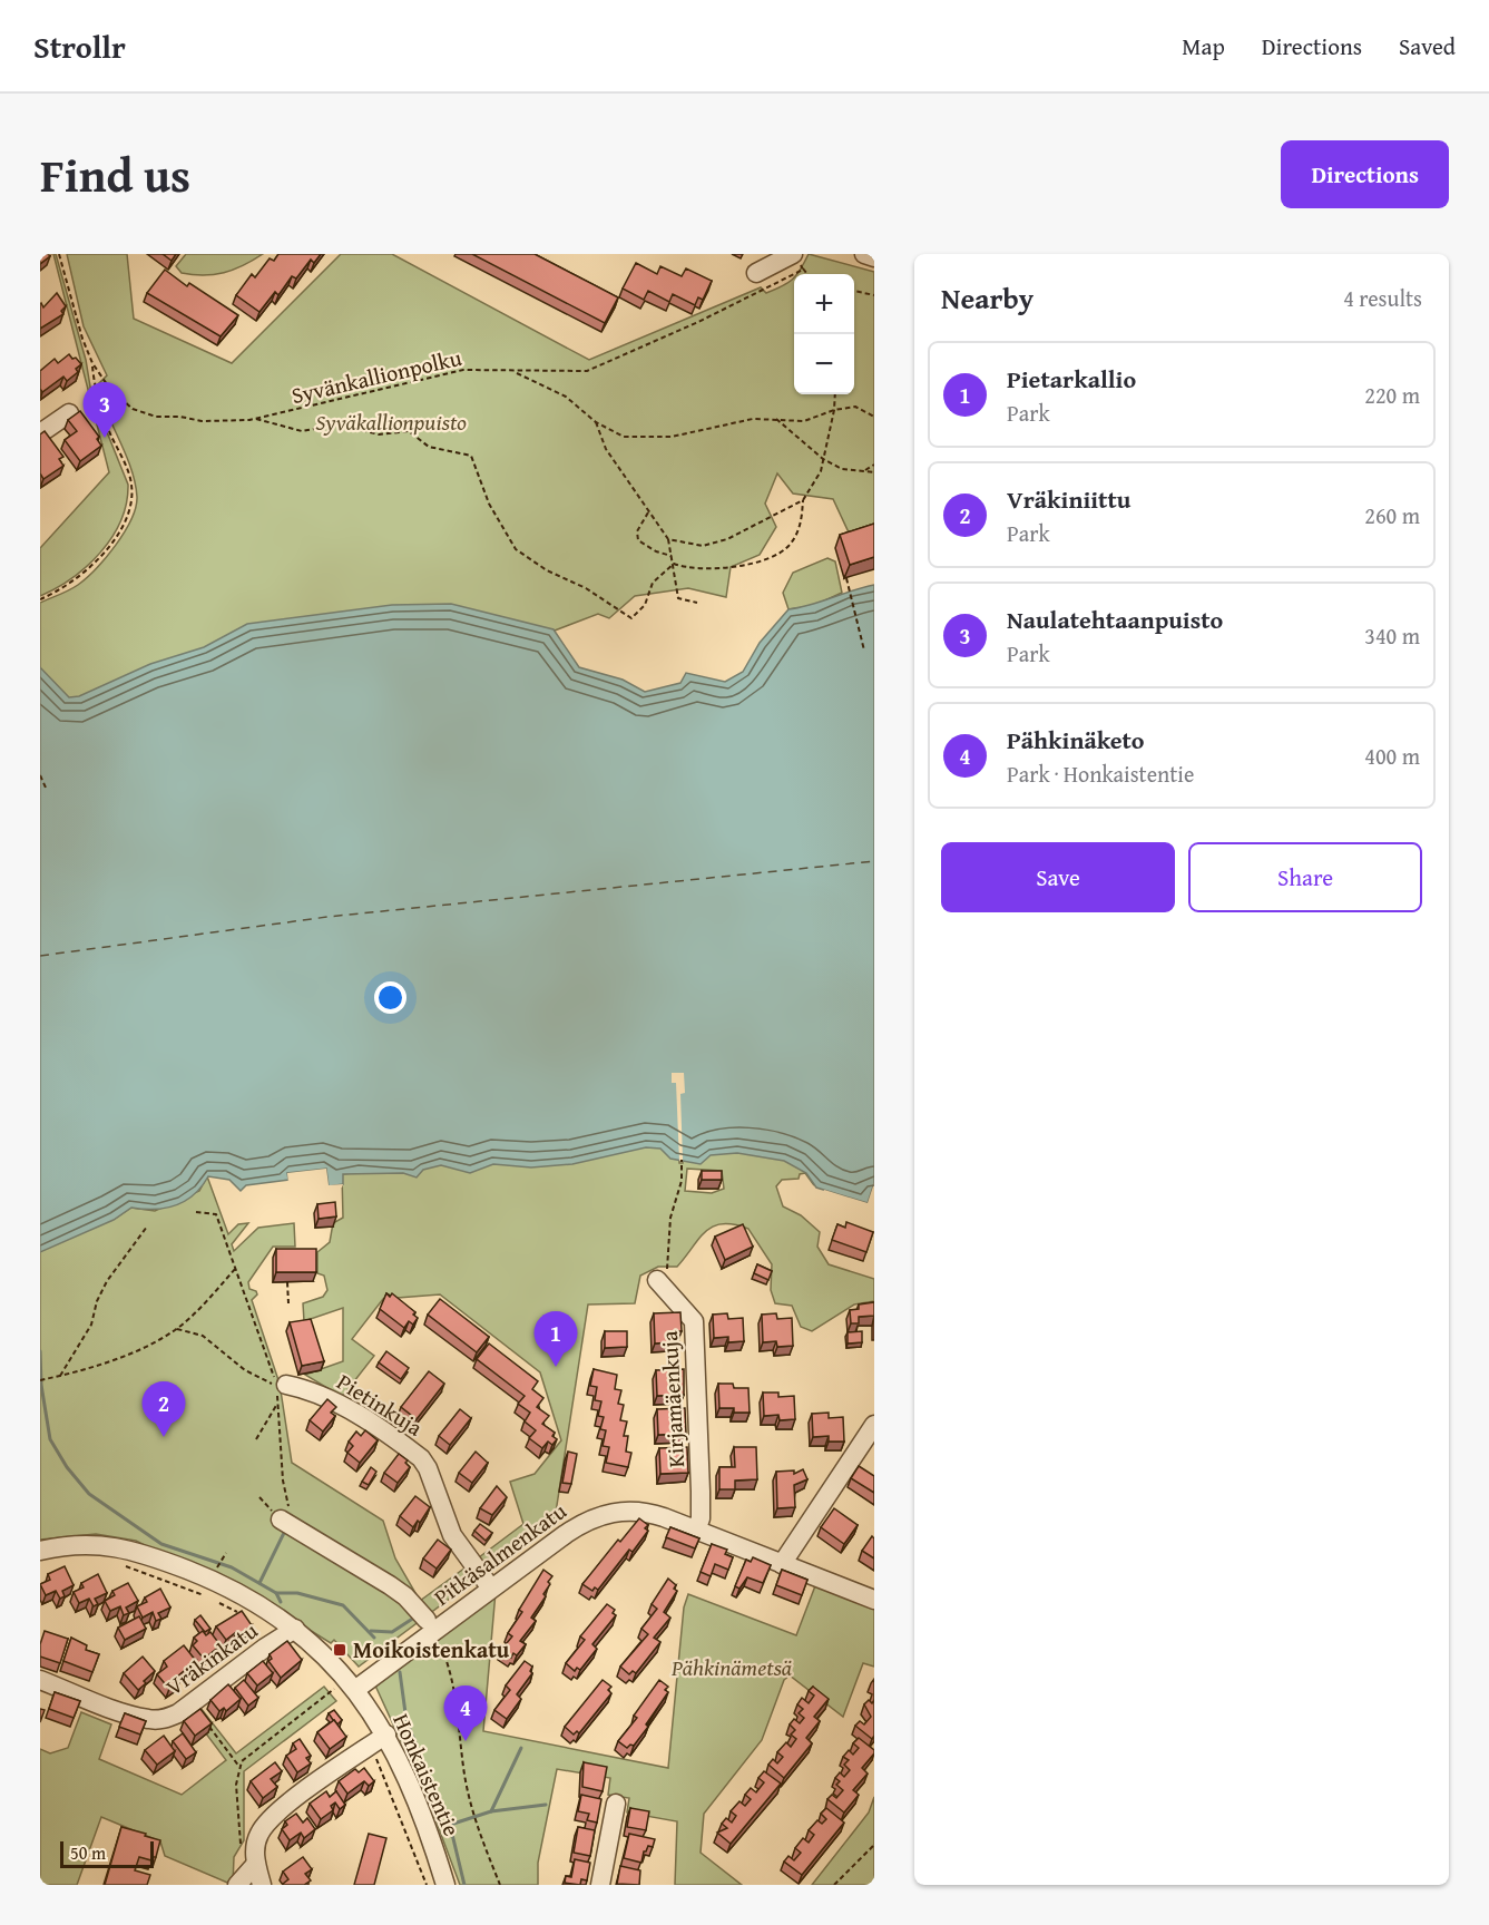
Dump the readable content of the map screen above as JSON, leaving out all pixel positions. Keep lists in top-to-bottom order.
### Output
{
  "streets": {
    "street": [
      "Kirjamäenkuja",
      "Pietinkuja",
      "Pitkäsalmenkatu",
      "Vräkinkatu",
      "Honkaistentie"
    ],
    "path": ["Syvänkallionpolku"]
  },
  "crossings": [
    ["Kirjamäenkuja", "Pitkäsalmenkatu"],
    ["Pietinkuja", "Pitkäsalmenkatu"],
    ["Pitkäsalmenkatu", "Honkaistentie"],
    ["Vräkinkatu", "Honkaistentie"]
  ],
  "parks": ["Syväkallionpuisto", "Pähkinämetsä"],
  "places": {
    "transit": ["Moikoistenkatu"]
  },
  "scale_bar": "50 m",
  "page": {
    "header": "Strollr",
    "nav": ["Map", "Directions", "Saved"],
    "title": "Find us",
    "buttons": [
      "Directions",
      ["Save", "Share"]
    ],
    "heading": ["Nearby", "4 results"],
    "map_buttons": ["+", "−"],
    "list": [
      {
        "mark": "1",
        "name": "Pietarkallio",
        "note": "Park",
        "value": "220 m"
      },
      {
        "mark": "2",
        "name": "Vräkiniittu",
        "note": "Park",
        "value": "260 m"
      },
      {
        "mark": "3",
        "name": "Naulatehtaanpuisto",
        "note": "Park",
        "value": "340 m"
      },
      {
        "mark": "4",
        "name": "Pähkinäketo",
        "note": "Park · Honkaistentie",
        "value": "400 m"
      }
    ],
    "pins": [
      "3",
      "1",
      "2",
      "4"
    ],
    "scale": "50 m"
  }
}
